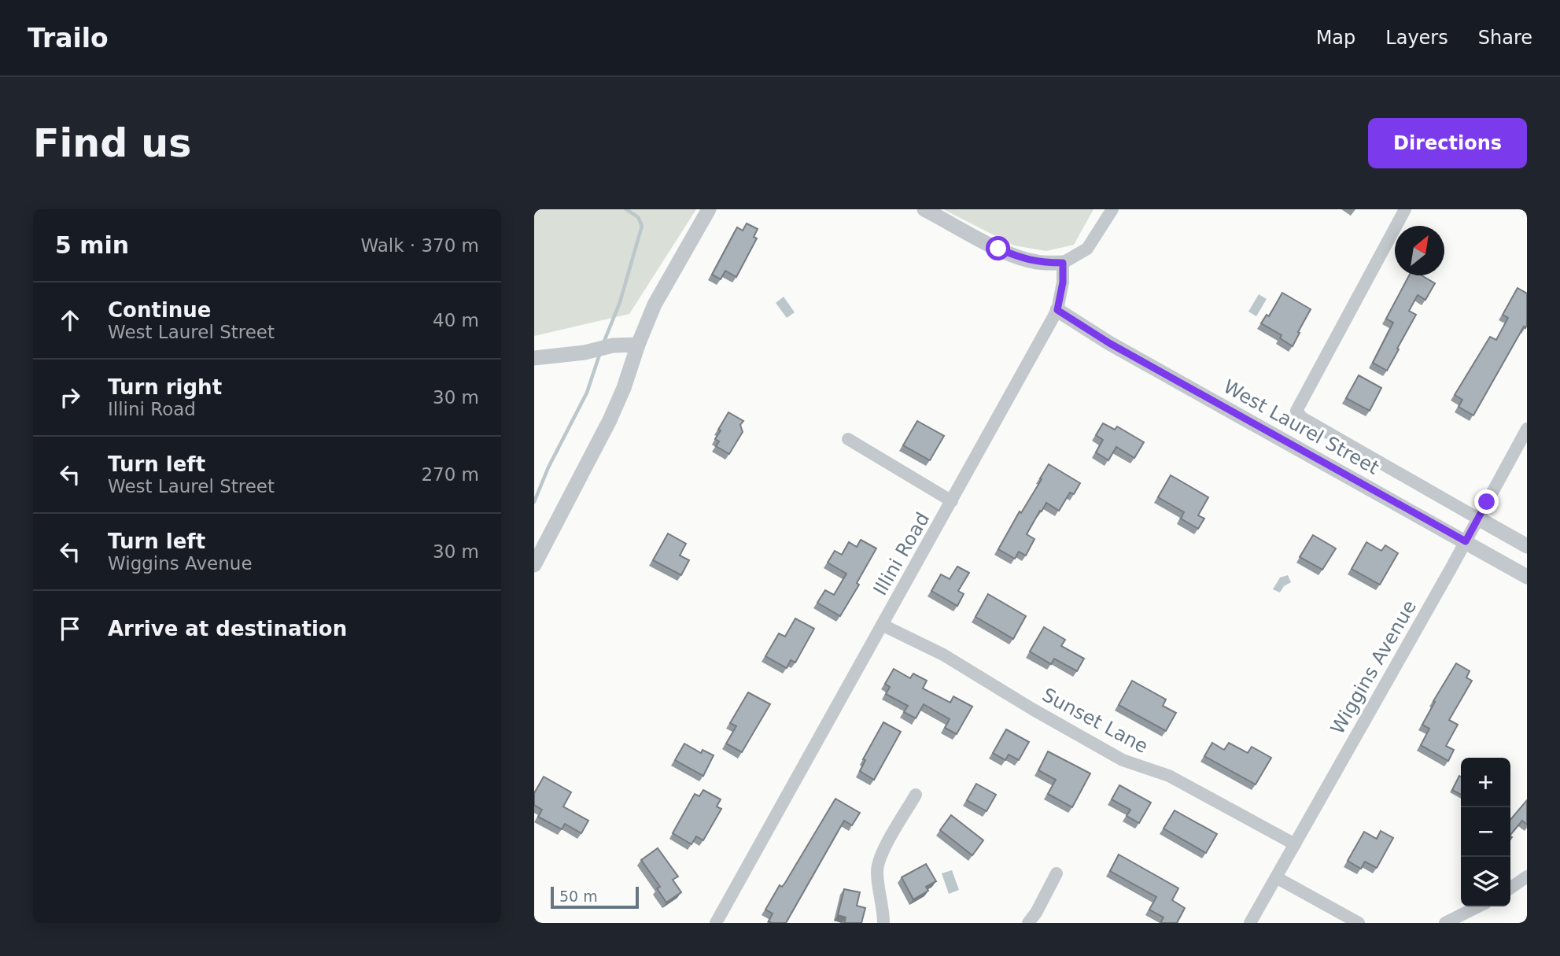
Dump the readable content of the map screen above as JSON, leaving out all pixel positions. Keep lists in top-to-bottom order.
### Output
{
  "streets": {
    "street": [
      "West Laurel Street",
      "Illini Road",
      "Wiggins Avenue",
      "Sunset Lane"
    ]
  },
  "crossings": [
    ["West Laurel Street", "Illini Road"],
    ["West Laurel Street", "Wiggins Avenue"],
    ["Illini Road", "Sunset Lane"],
    ["Wiggins Avenue", "Sunset Lane"]
  ],
  "scale_bar": "50 m",
  "north": "top right",
  "page": {
    "header": "Trailo",
    "nav": ["Map", "Layers", "Share"],
    "buttons": "Directions",
    "title": "Find us",
    "heading": ["5 min", "Walk · 370 m"],
    "list": [
      ["Continue", "West Laurel Street", "40 m"],
      ["Turn right", "Illini Road", "30 m"],
      ["Turn left", "West Laurel Street", "270 m"],
      ["Turn left", "Wiggins Avenue", "30 m"],
      "Arrive at destination"
    ],
    "map_buttons": ["+", "−"],
    "scale": "50 m"
  }
}
